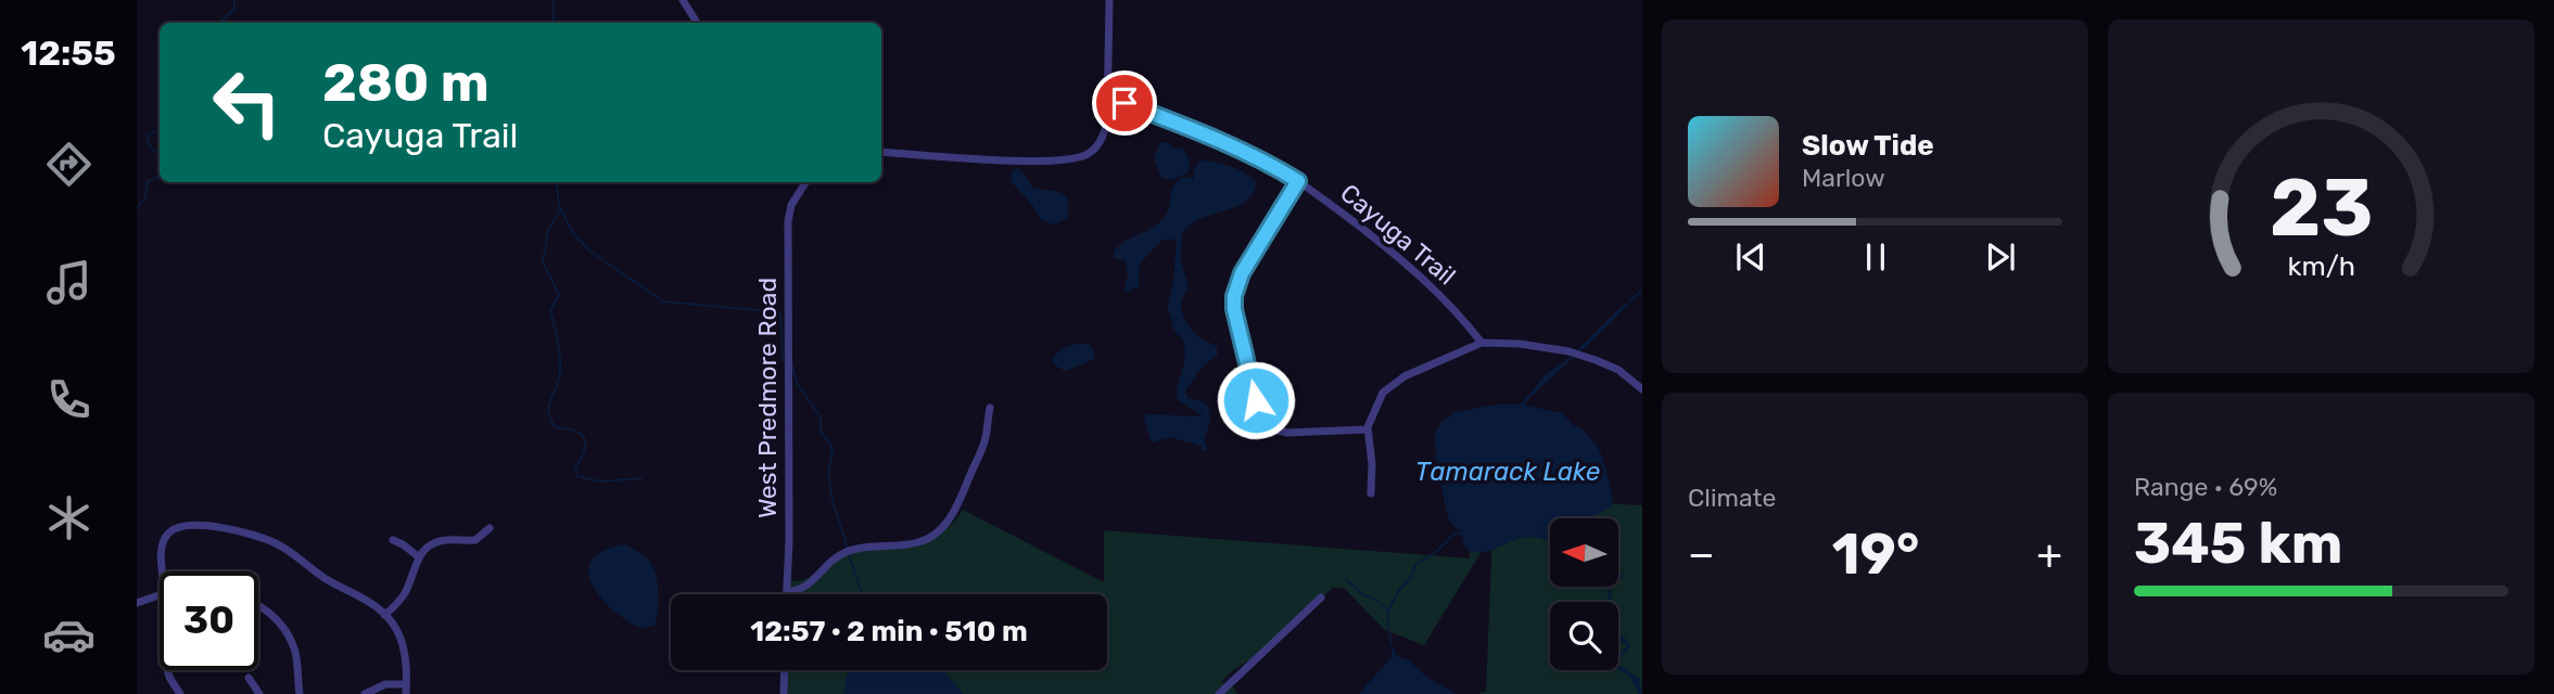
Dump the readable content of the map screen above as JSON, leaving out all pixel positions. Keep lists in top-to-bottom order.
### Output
{
  "streets": {
    "street": ["Cayuga Trail", "West Predmore Road"]
  },
  "water": ["Tamarack Lake"],
  "north": "left",
  "page": {
    "tabs": "12:55",
    "turn": ["280 m", "Cayuga Trail"],
    "song": ["Slow Tide", "Marlow"],
    "tile": [
      "Climate",
      ["Range · 69%", "345 km"]
    ],
    "heat": ["−", "19°", "+"],
    "limit": "30",
    "trip": "12:57 · 2 min · 510 m",
    "gauge": ["23", "km/h"]
  }
}
